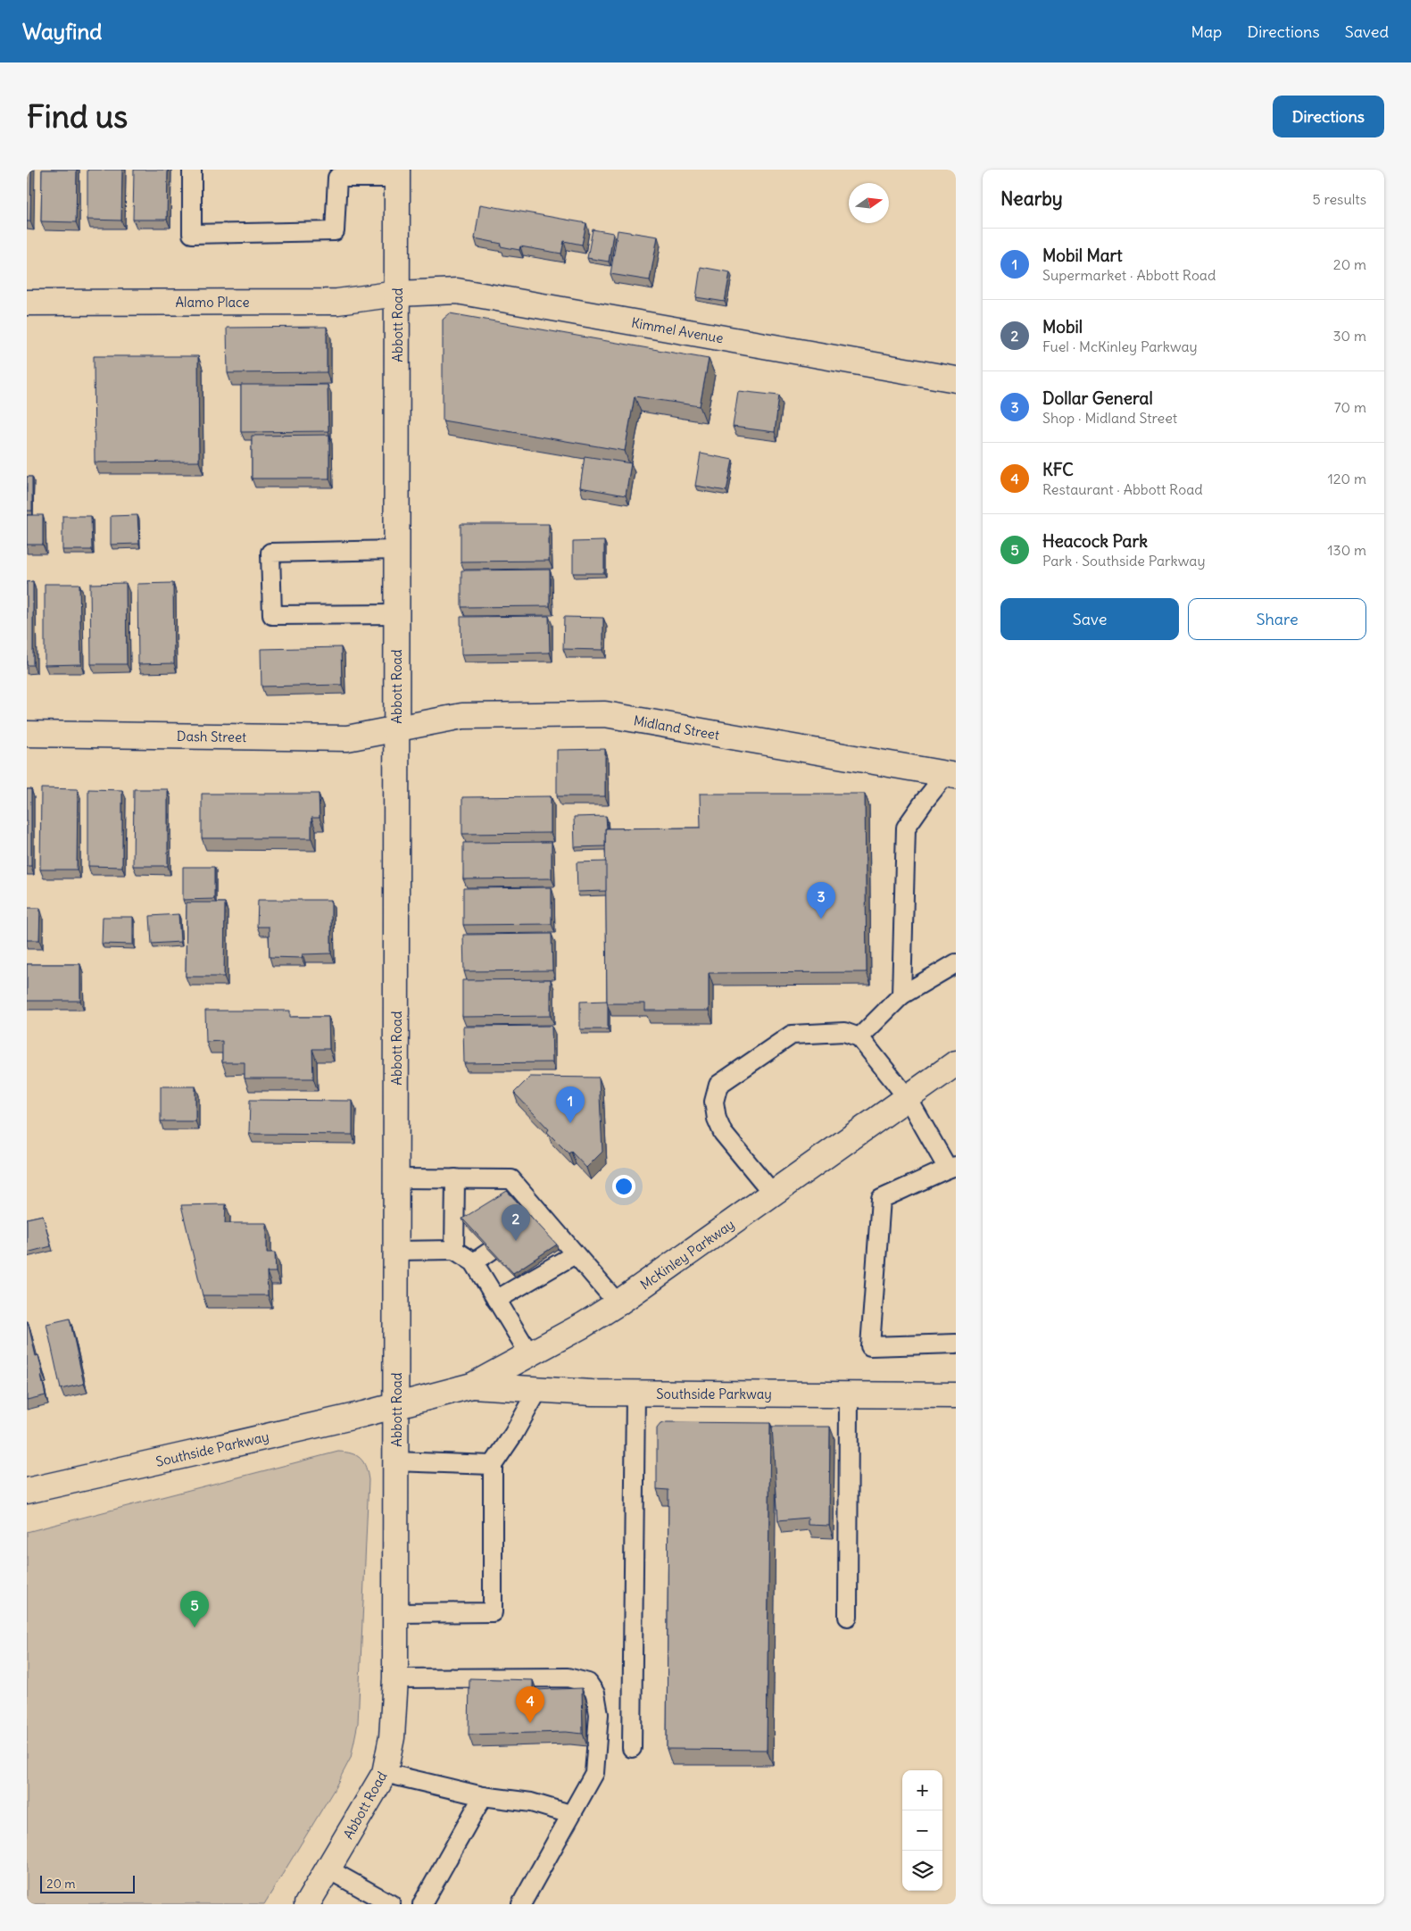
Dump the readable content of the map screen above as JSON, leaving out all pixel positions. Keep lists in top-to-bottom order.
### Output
{
  "streets": {
    "street": [
      "Alamo Place",
      "Abbott Road",
      "Kimmel Avenue",
      "Midland Street",
      "Dash Street",
      "McKinley Parkway",
      "Southside Parkway"
    ]
  },
  "crossings": [
    ["Alamo Place", "Abbott Road"],
    ["Alamo Place", "Kimmel Avenue"],
    ["Abbott Road", "Kimmel Avenue"],
    ["Abbott Road", "Midland Street"],
    ["Abbott Road", "Dash Street"],
    ["Abbott Road", "McKinley Parkway"],
    ["Abbott Road", "Southside Parkway"],
    ["Midland Street", "Dash Street"],
    ["McKinley Parkway", "Southside Parkway"]
  ],
  "scale_bar": "20 m",
  "north": "right",
  "page": {
    "header": "Wayfind",
    "nav": ["Map", "Directions", "Saved"],
    "buttons": [
      "Directions",
      ["Save", "Share"]
    ],
    "title": "Find us",
    "heading": ["Nearby", "5 results"],
    "list": [
      {
        "mark": "1",
        "name": "Mobil Mart",
        "note": "Supermarket · Abbott Road",
        "value": "20 m"
      },
      {
        "mark": "2",
        "name": "Mobil",
        "note": "Fuel · McKinley Parkway",
        "value": "30 m"
      },
      {
        "mark": "3",
        "name": "Dollar General",
        "note": "Shop · Midland Street",
        "value": "70 m"
      },
      {
        "mark": "4",
        "name": "KFC",
        "note": "Restaurant · Abbott Road",
        "value": "120 m"
      },
      {
        "mark": "5",
        "name": "Heacock Park",
        "note": "Park · Southside Parkway",
        "value": "130 m"
      }
    ],
    "pins": [
      "3",
      "1",
      "2",
      "5",
      "4"
    ],
    "map_buttons": ["+", "−"],
    "scale": "20 m"
  }
}
